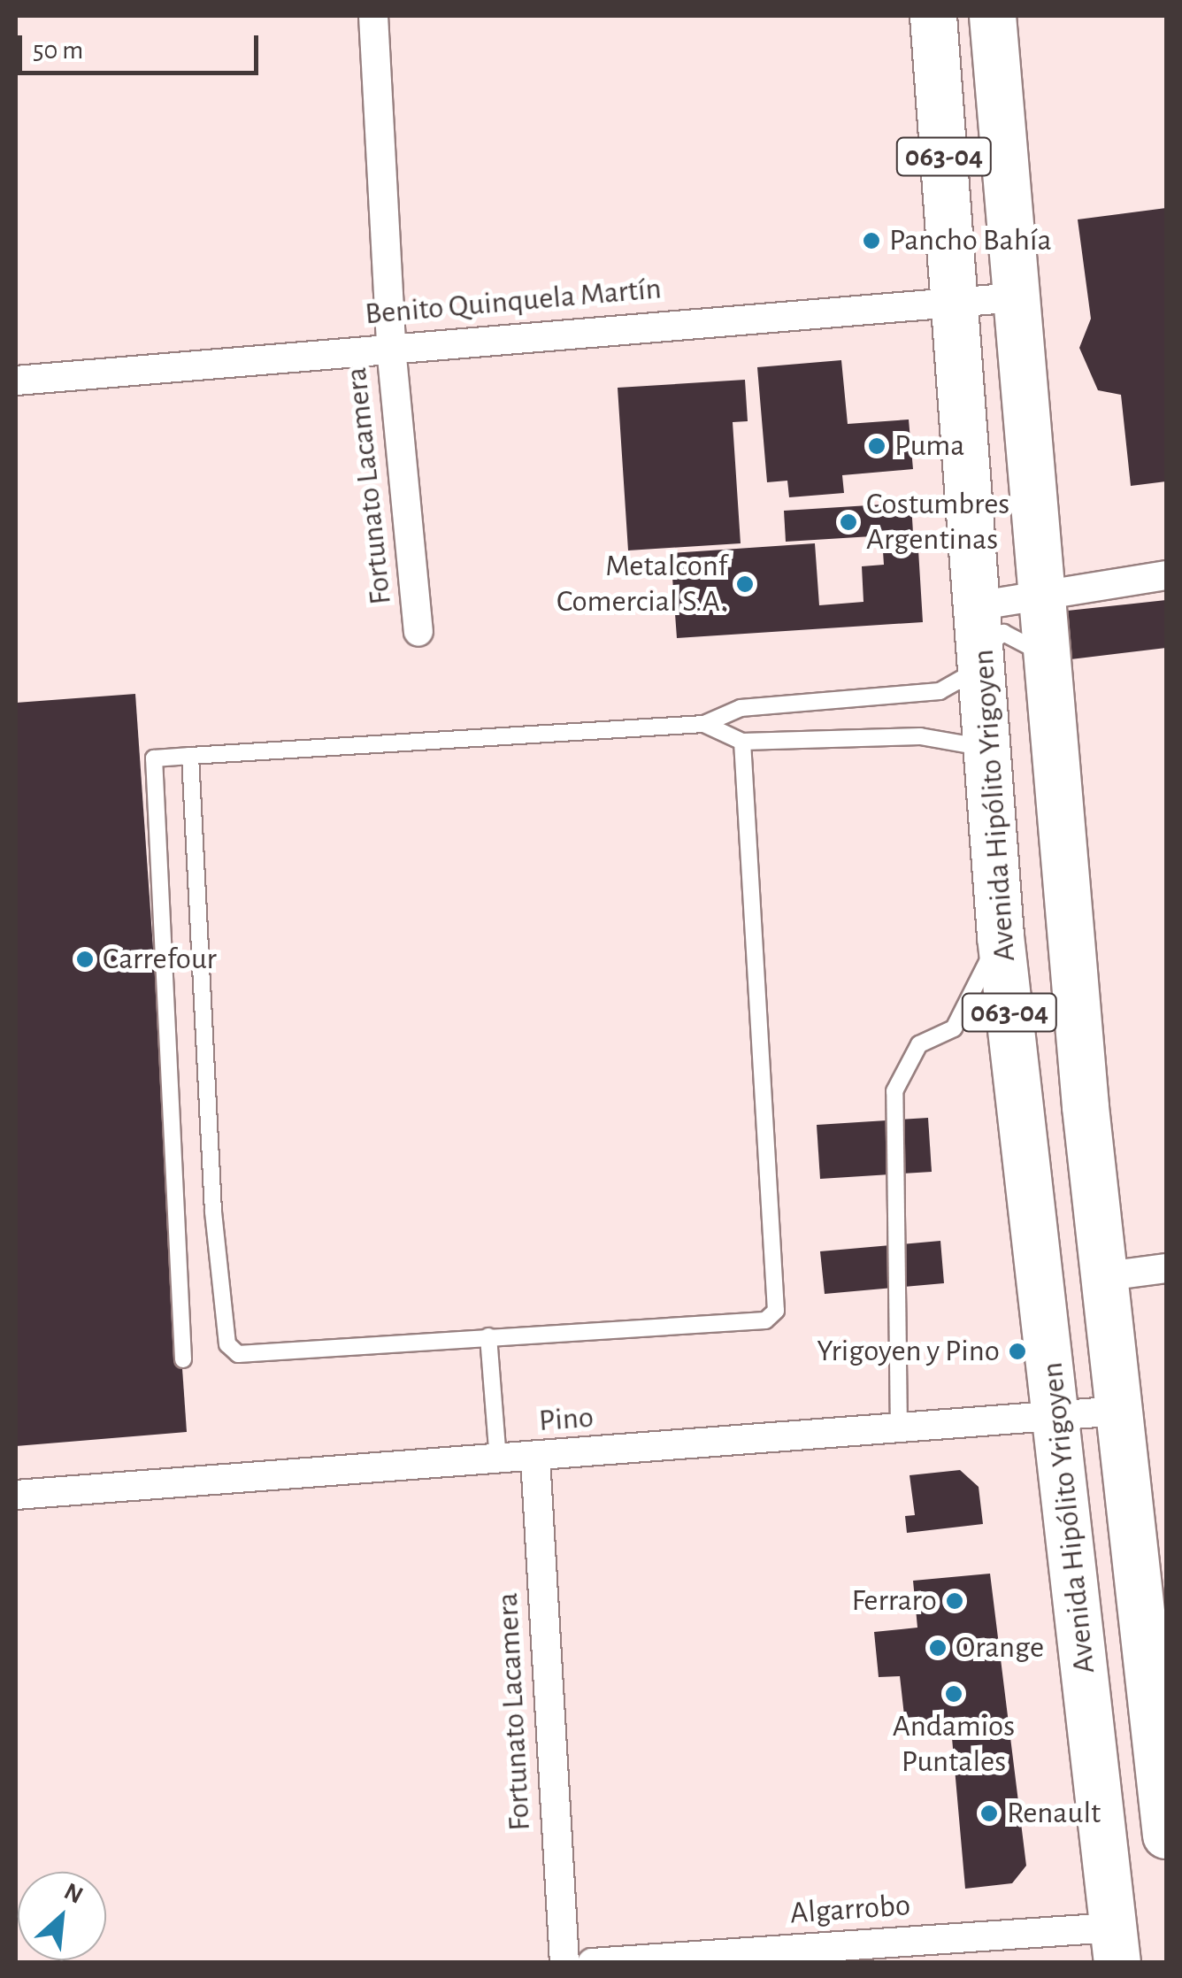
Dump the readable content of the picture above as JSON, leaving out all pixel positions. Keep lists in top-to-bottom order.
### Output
{
  "streets": {
    "main road": ["063-04", "Avenida Hipólito Yrigoyen"],
    "street": [
      "Benito Quinquela Martín",
      "Fortunato Lacamera",
      "Pino",
      "Algarrobo"
    ]
  },
  "crossings": [
    ["Benito Quinquela Martín", "Fortunato Lacamera"],
    ["Benito Quinquela Martín", "Avenida Hipólito Yrigoyen"],
    ["Fortunato Lacamera", "Pino"],
    ["Avenida Hipólito Yrigoyen", "Pino"],
    ["Avenida Hipólito Yrigoyen", "Algarrobo"]
  ],
  "places": [
    "Pancho Bahía",
    "Puma",
    "Costumbres Argentinas",
    "Metalconf Comercial S.A.",
    "Carrefour",
    "Yrigoyen y Pino",
    "Ferraro",
    "Orange",
    "Andamios Puntales",
    "Renault"
  ],
  "scale_bar": "50 m",
  "north": "top right"
}
